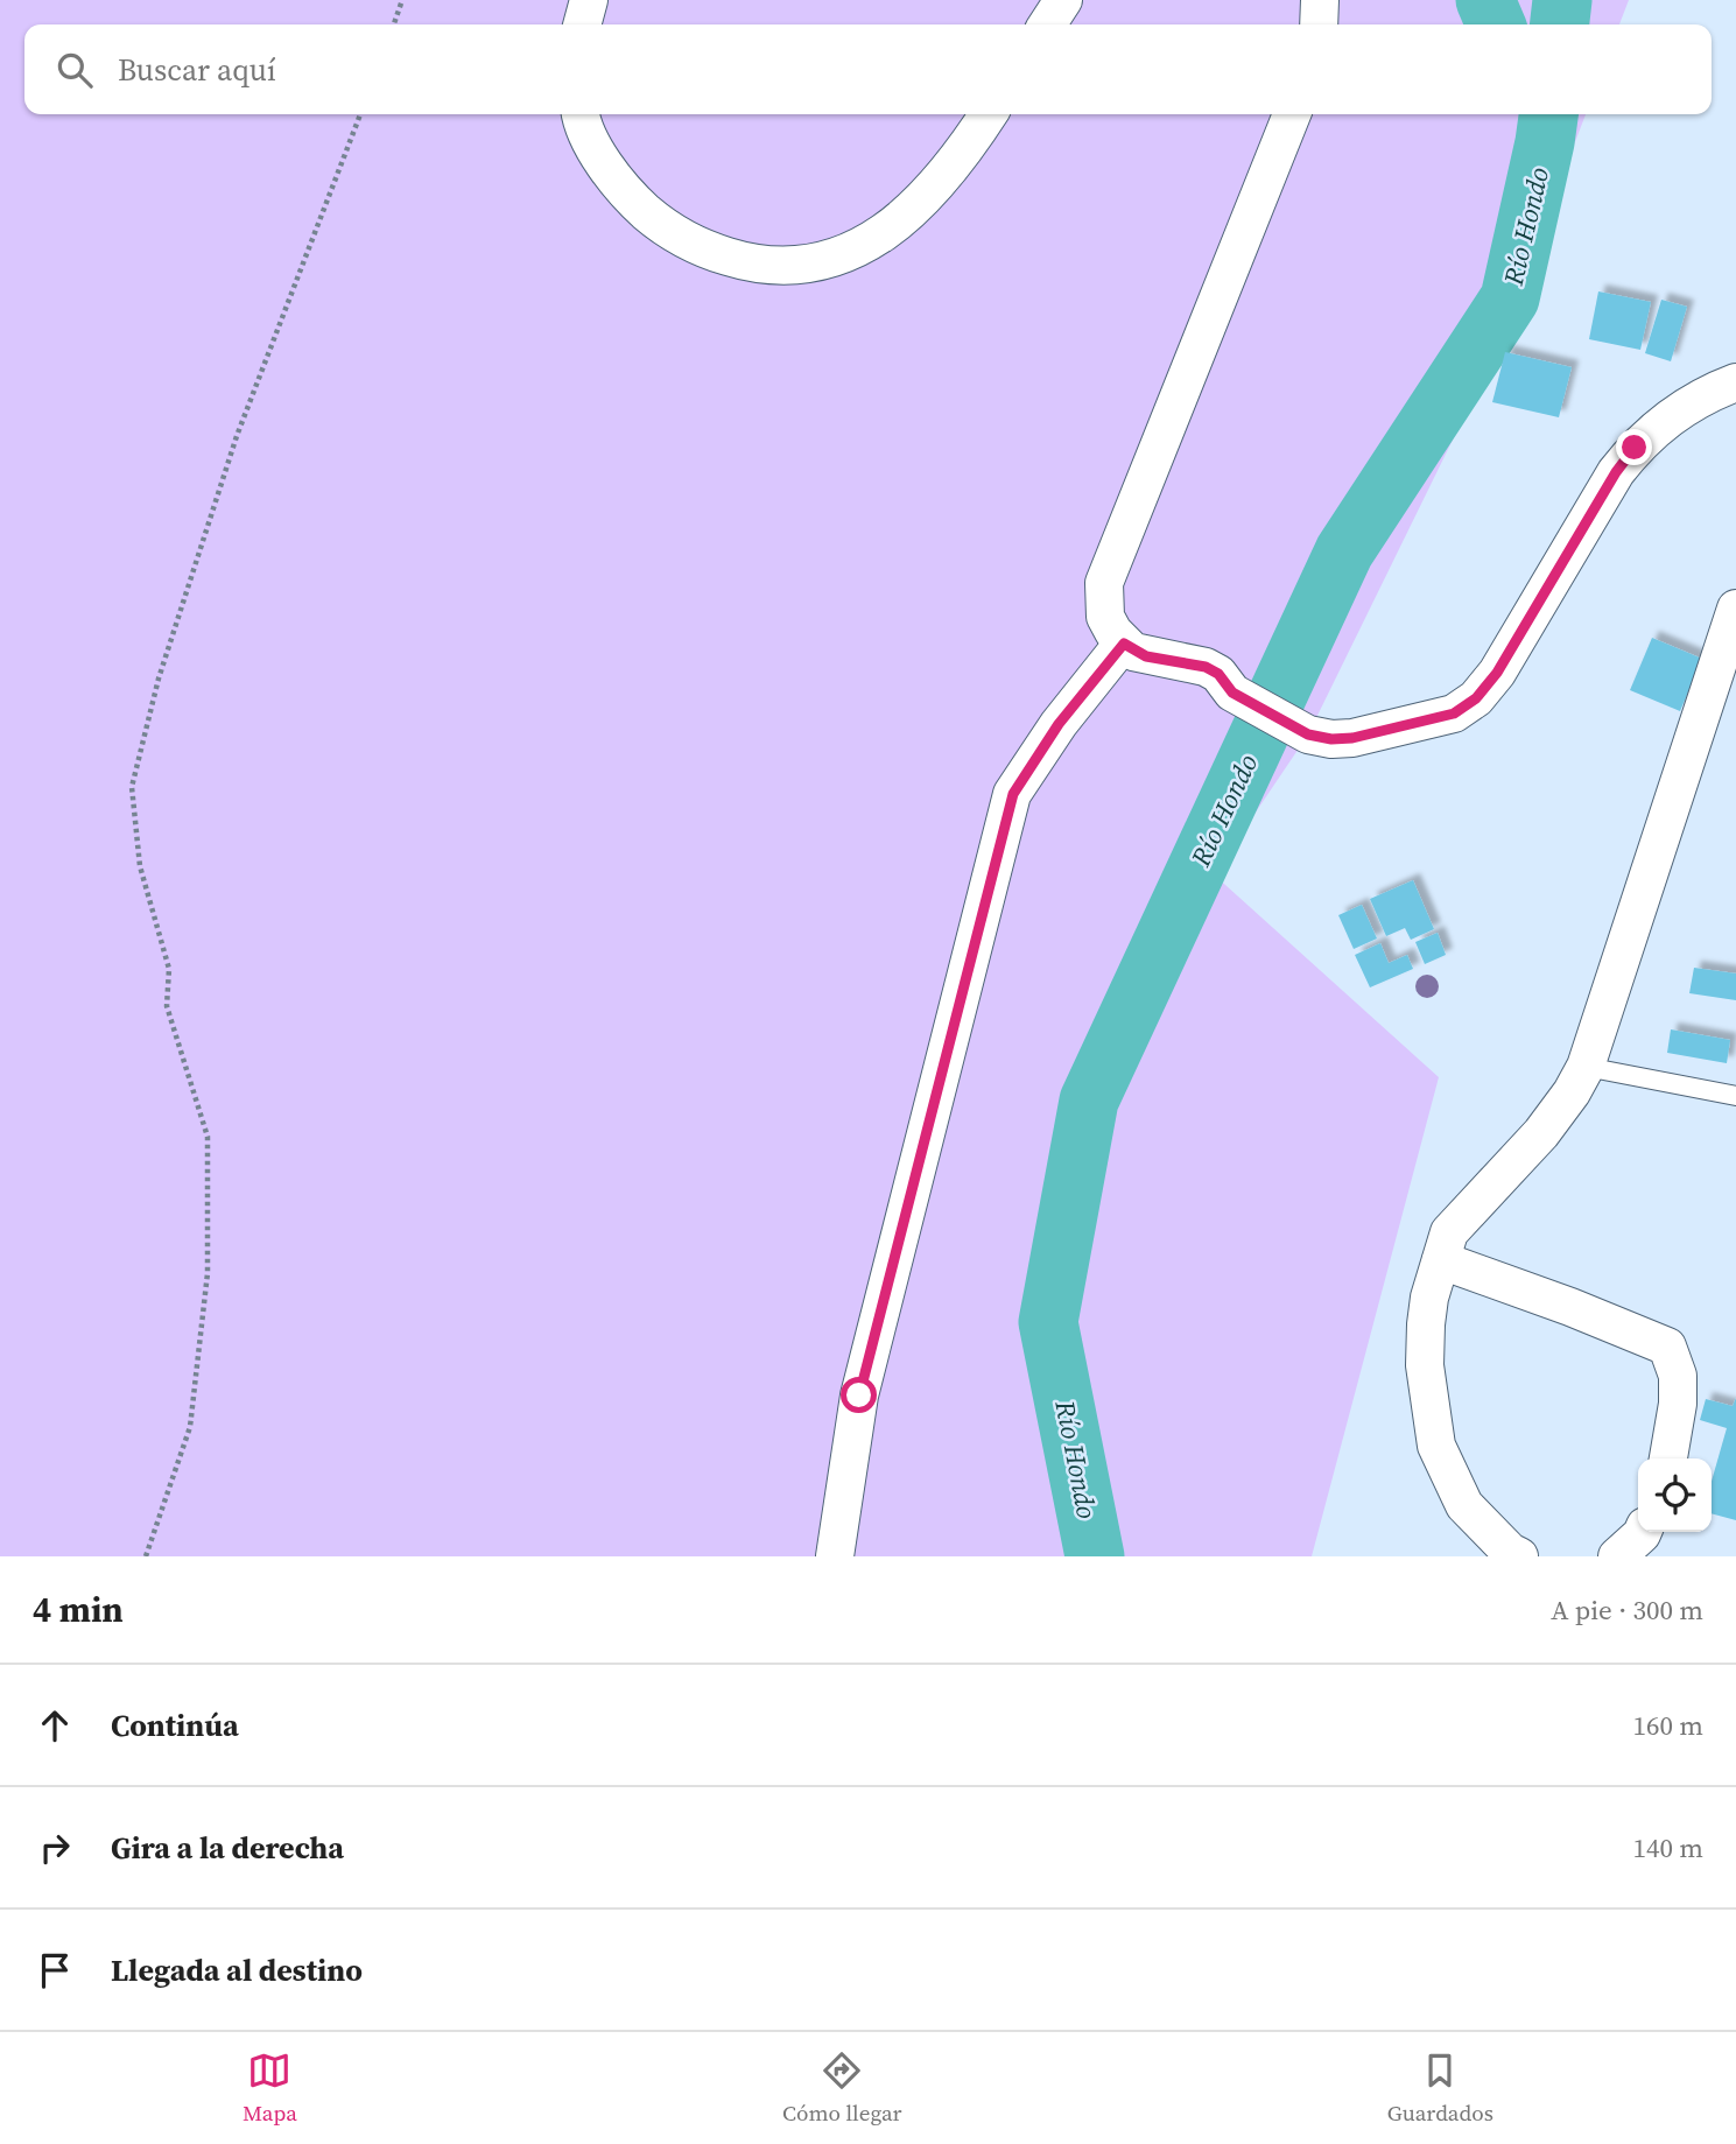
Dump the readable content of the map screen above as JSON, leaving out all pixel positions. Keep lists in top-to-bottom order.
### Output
{
  "water": ["Río Hondo"],
  "page": {
    "search": "Buscar aquí",
    "heading": ["4 min", "A pie · 300 m"],
    "list": [
      ["Continúa", "160 m"],
      ["Gira a la derecha", "140 m"],
      "Llegada al destino"
    ],
    "nav": ["Mapa", "Cómo llegar", "Guardados"]
  }
}
